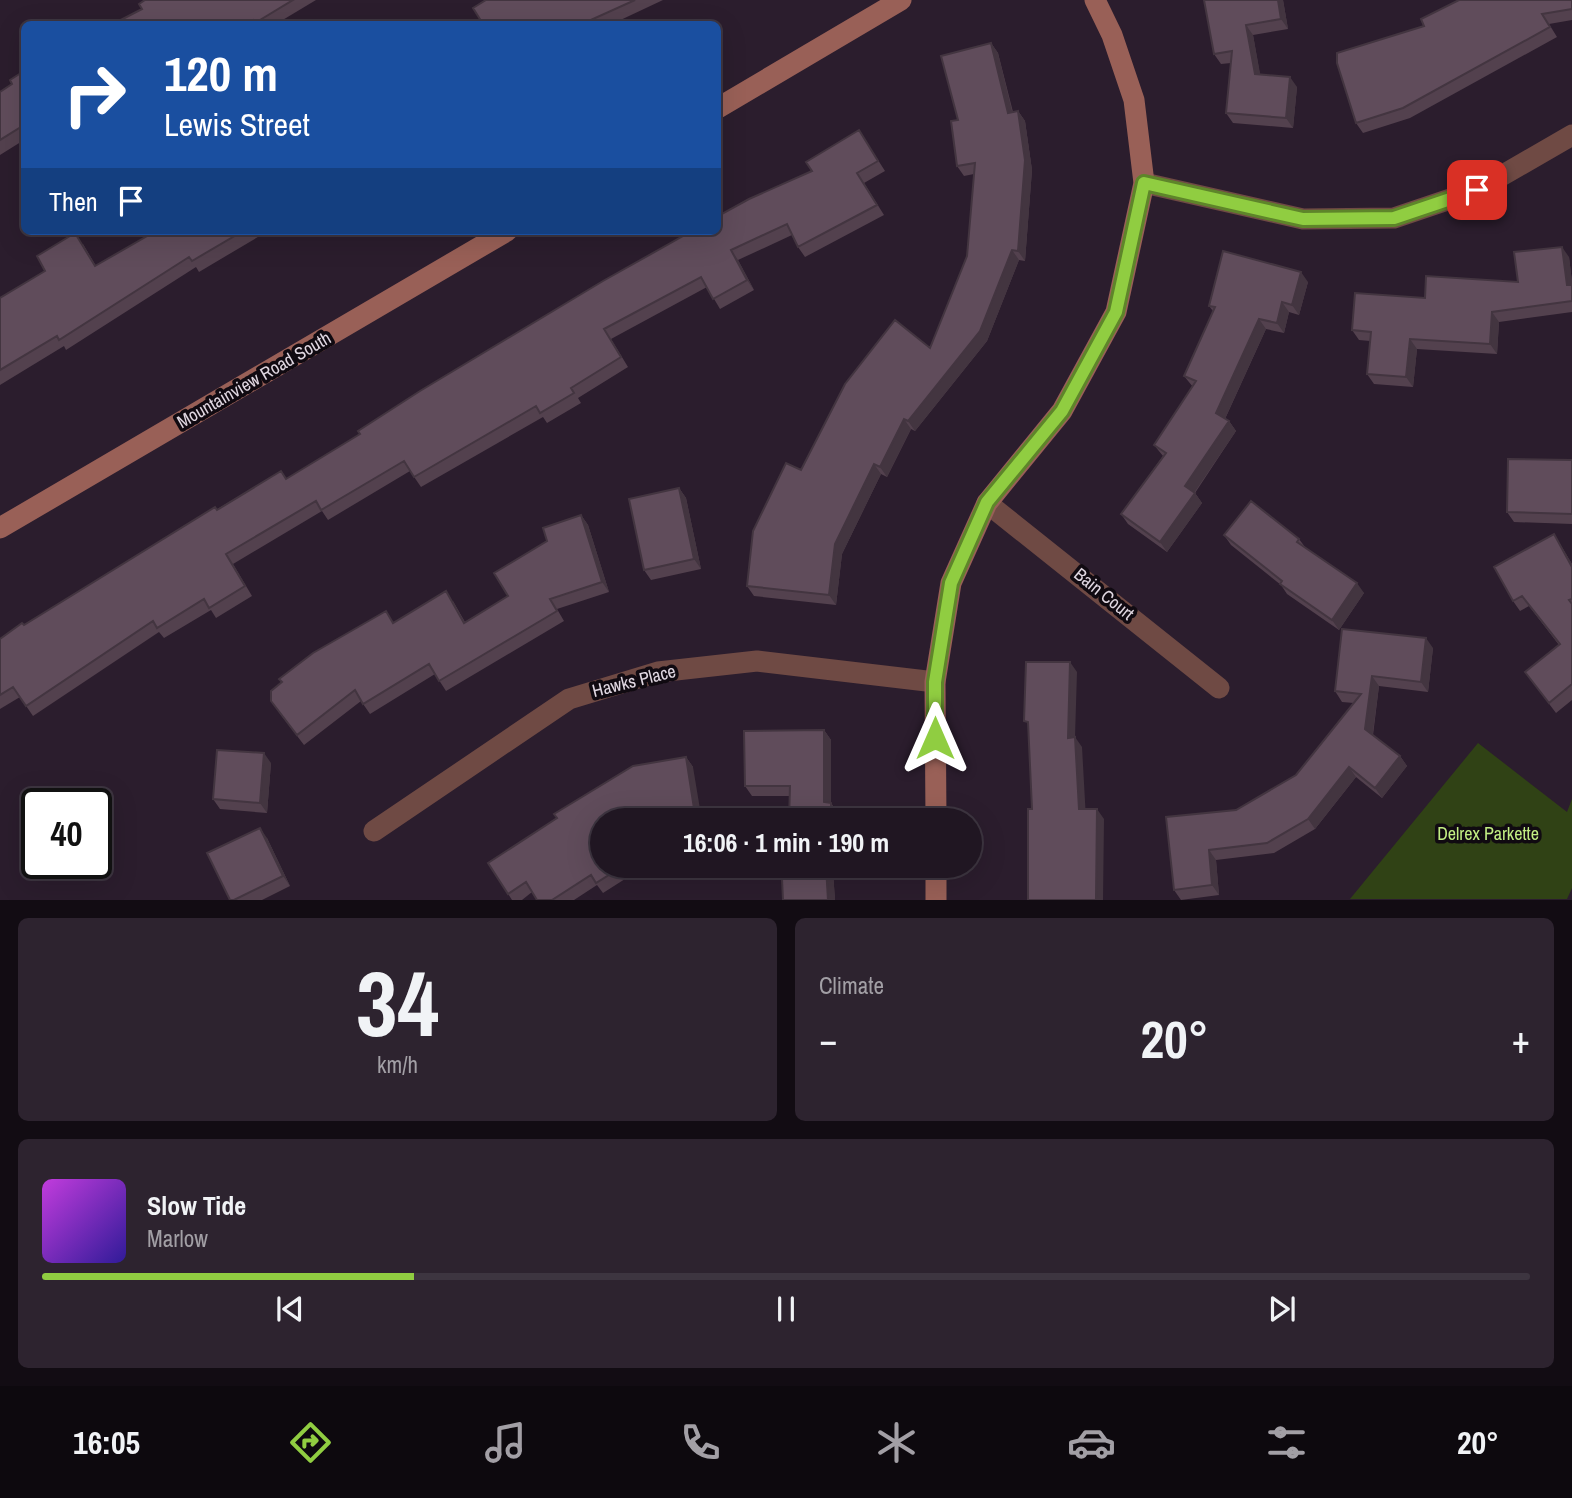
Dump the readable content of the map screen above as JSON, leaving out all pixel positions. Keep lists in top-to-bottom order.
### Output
{
  "streets": {
    "street": ["Mountainview Road South", "Bain Court", "Hawks Place"]
  },
  "parks": ["Delrex Parkette"],
  "page": {
    "turn": ["120 m", "Lewis Street"],
    "then": "Then",
    "limit": "40",
    "trip": "16:06 · 1 min · 190 m",
    "tile": [
      ["34", "km/h"],
      "Climate"
    ],
    "heat": ["−", "20°", "+"],
    "song": ["Slow Tide", "Marlow"],
    "tabs": ["16:05", "20°"]
  }
}
